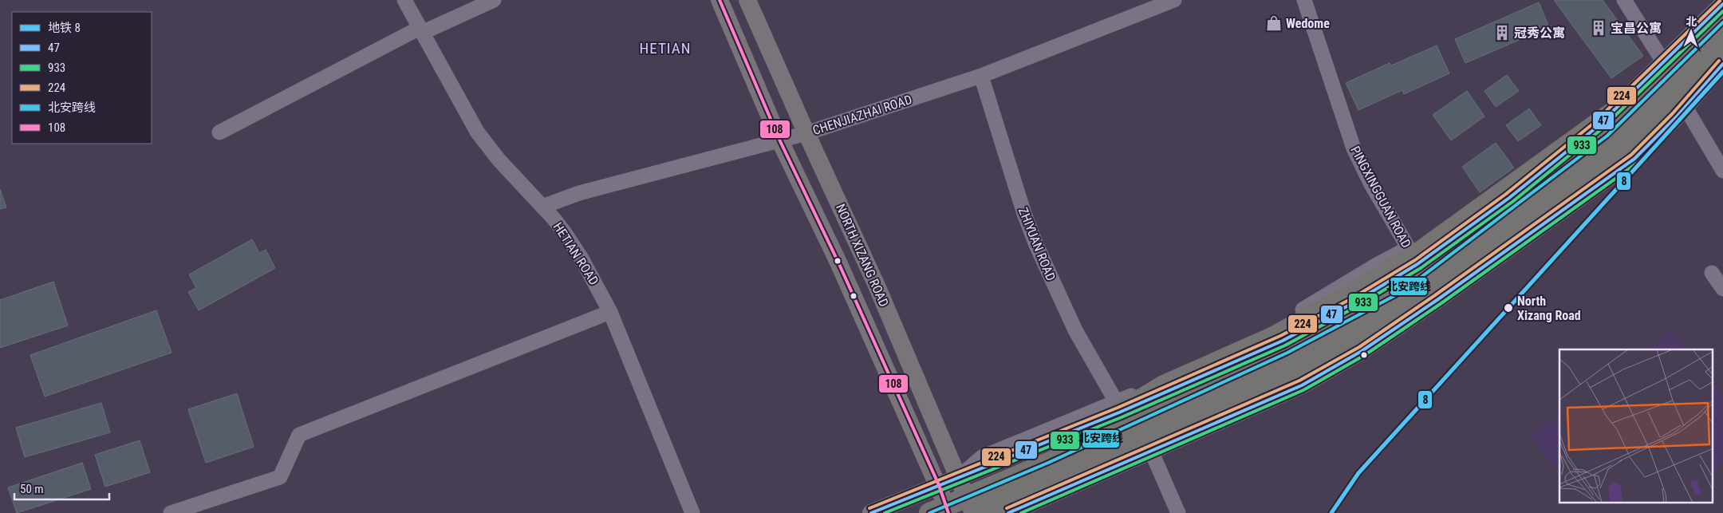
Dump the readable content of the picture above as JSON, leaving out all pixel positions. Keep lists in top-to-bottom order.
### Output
{
  "streets": {
    "main road": ["NORTH XIZANG ROAD"],
    "street": [
      "CHENJIAZHAI ROAD",
      "PINGXINGGUAN ROAD",
      "ZHIYUAN ROAD",
      "HETIAN ROAD"
    ]
  },
  "crossings": [
    ["CHENJIAZHAI ROAD", "ZHIYUAN ROAD"],
    ["CHENJIAZHAI ROAD", "HETIAN ROAD"],
    ["CHENJIAZHAI ROAD", "NORTH XIZANG ROAD"]
  ],
  "districts": ["HETIAN"],
  "places": {
    "shop": ["Wedome"],
    "building": ["宝昌公寓", "冠秀公寓"],
    "other": ["North Xizang Road"]
  },
  "lines": [
    "transit line 108",
    "transit line 224",
    "transit line 47",
    "transit line 933",
    "transit line 北安跨线",
    "metro line 8"
  ],
  "legend": [
    "地铁 8",
    "47",
    "933",
    "224",
    "北安跨线",
    "108"
  ],
  "scale_bar": "50 m",
  "north": "top"
}
